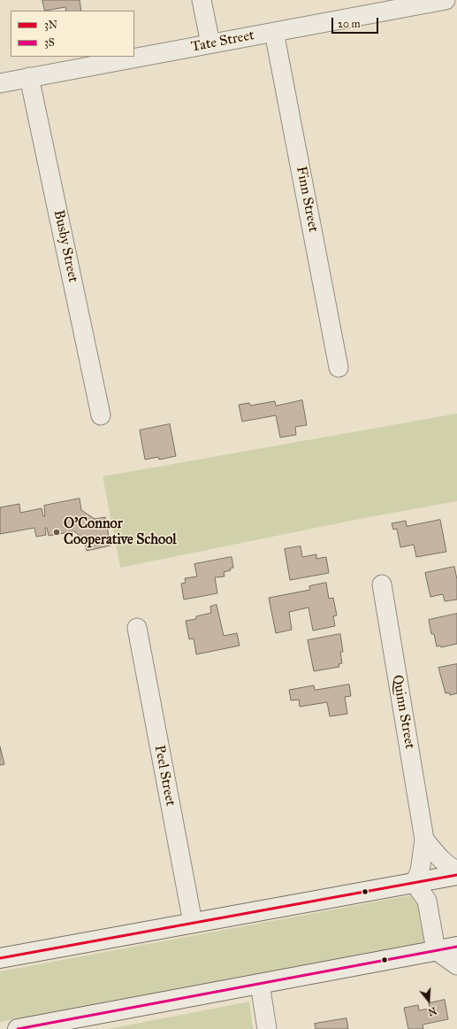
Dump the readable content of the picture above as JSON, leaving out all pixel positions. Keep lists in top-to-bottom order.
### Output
{
  "streets": {
    "street": [
      "Tate Street",
      "Finn Street",
      "Busby Street",
      "Quinn Street",
      "Peel Street"
    ]
  },
  "crossings": [
    ["Tate Street", "Finn Street"],
    ["Tate Street", "Busby Street"]
  ],
  "places": ["O'Connor Cooperative School"],
  "lines": ["transit line 3N", "transit line 3S"],
  "legend": ["3N", "3S"],
  "scale_bar": "20 m",
  "north": "bottom"
}
